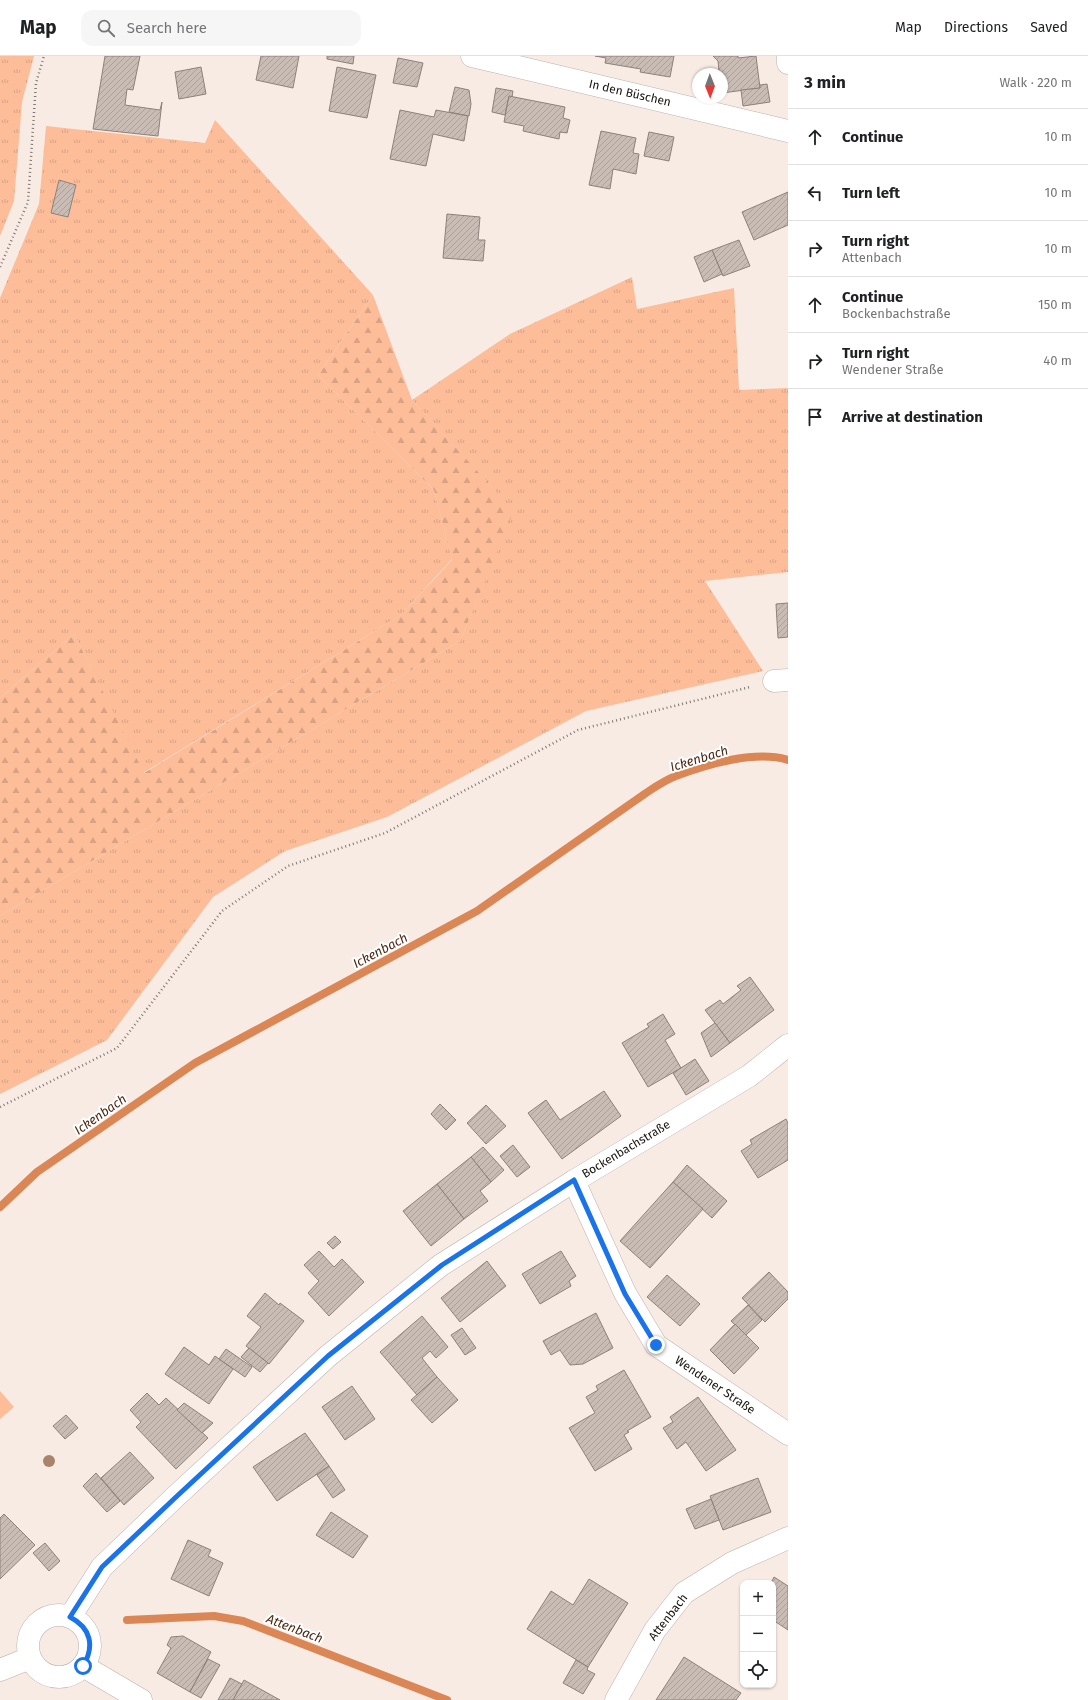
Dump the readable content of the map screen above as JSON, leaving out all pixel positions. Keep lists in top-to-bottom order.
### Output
{
  "streets": {
    "street": [
      "In den Büschen",
      "Bockenbachstraße",
      "Wendener Straße",
      "Attenbach"
    ]
  },
  "crossings": [
    ["Bockenbachstraße", "Wendener Straße"]
  ],
  "water": ["Ickenbach", "Attenbach"],
  "north": "bottom",
  "page": {
    "header": "Map",
    "search": "Search here",
    "nav": ["Map", "Directions", "Saved"],
    "heading": ["3 min", "Walk · 220 m"],
    "list": [
      ["Continue", "10 m"],
      ["Turn left", "10 m"],
      ["Turn right", "Attenbach", "10 m"],
      ["Continue", "Bockenbachstraße", "150 m"],
      ["Turn right", "Wendener Straße", "40 m"],
      "Arrive at destination"
    ],
    "map_buttons": ["+", "−"]
  }
}
